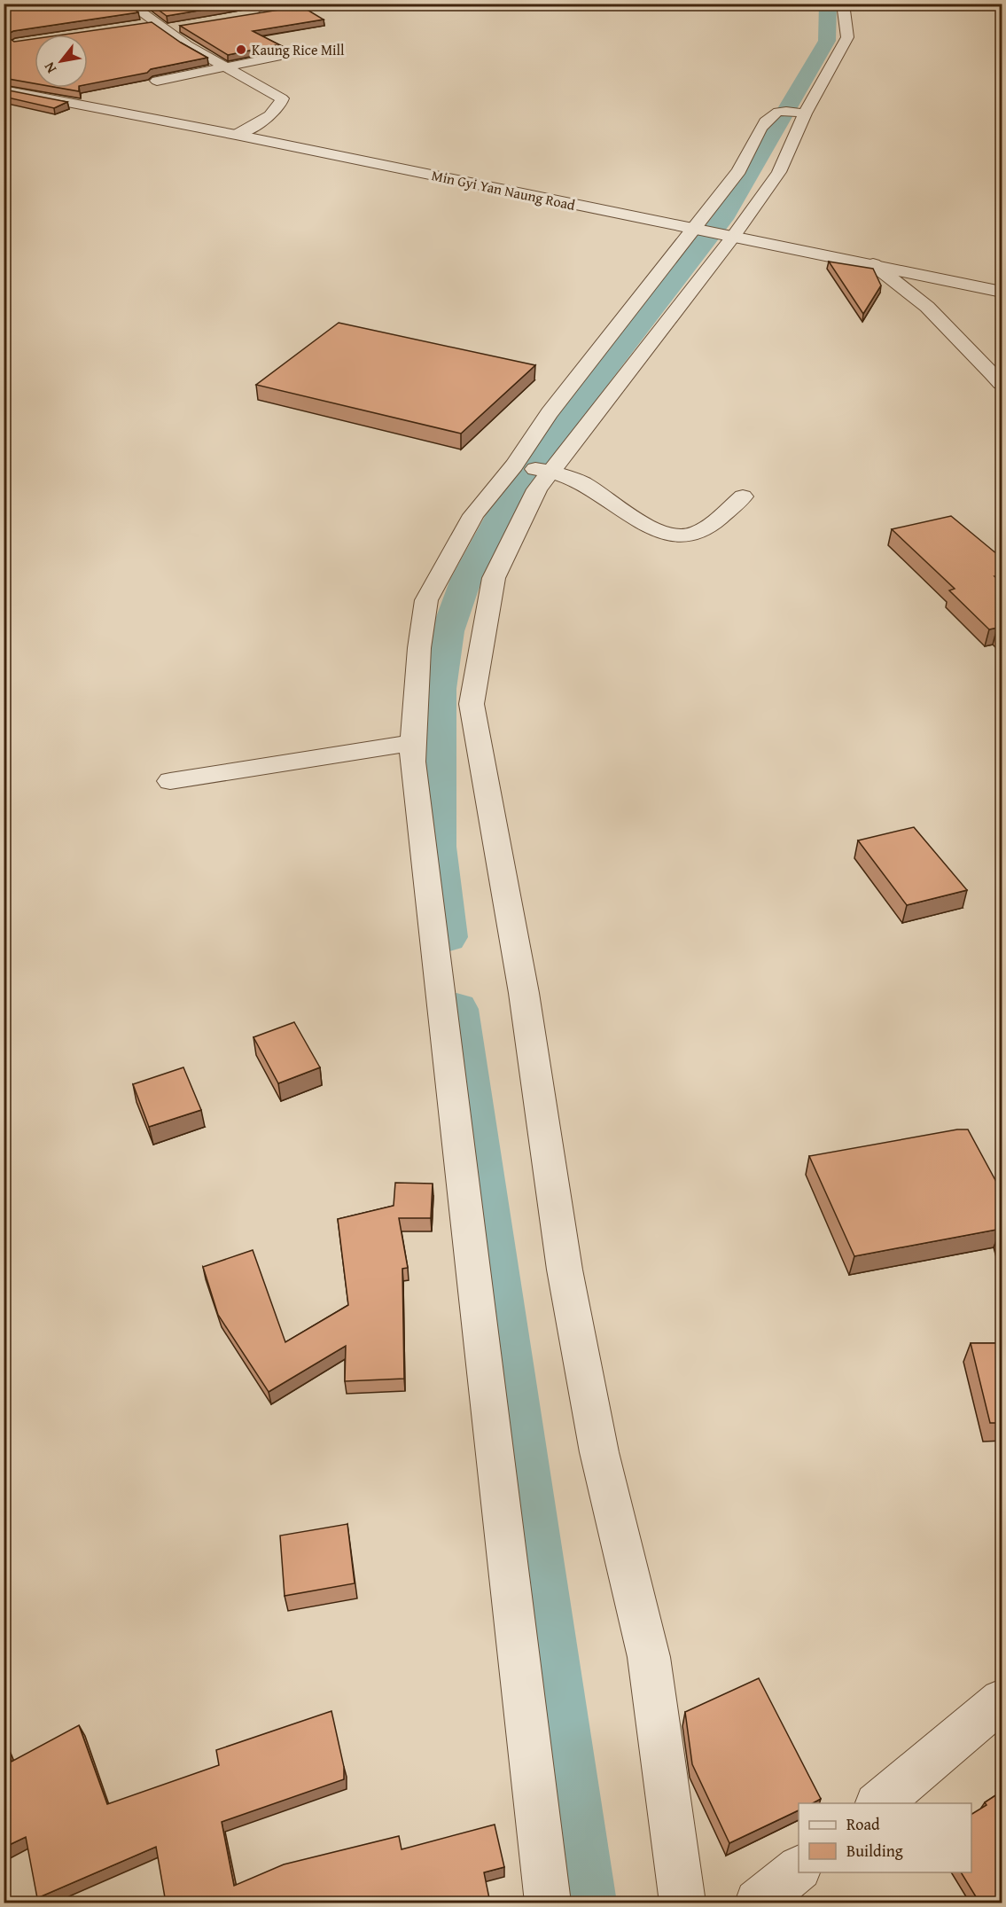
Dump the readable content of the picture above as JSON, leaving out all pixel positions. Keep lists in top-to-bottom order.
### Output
{
  "streets": {
    "street": ["Min Gyi Yan Naung Road"]
  },
  "places": ["Kaung Rice Mill"],
  "legend": ["Road", "Building"],
  "north": "bottom left"
}
